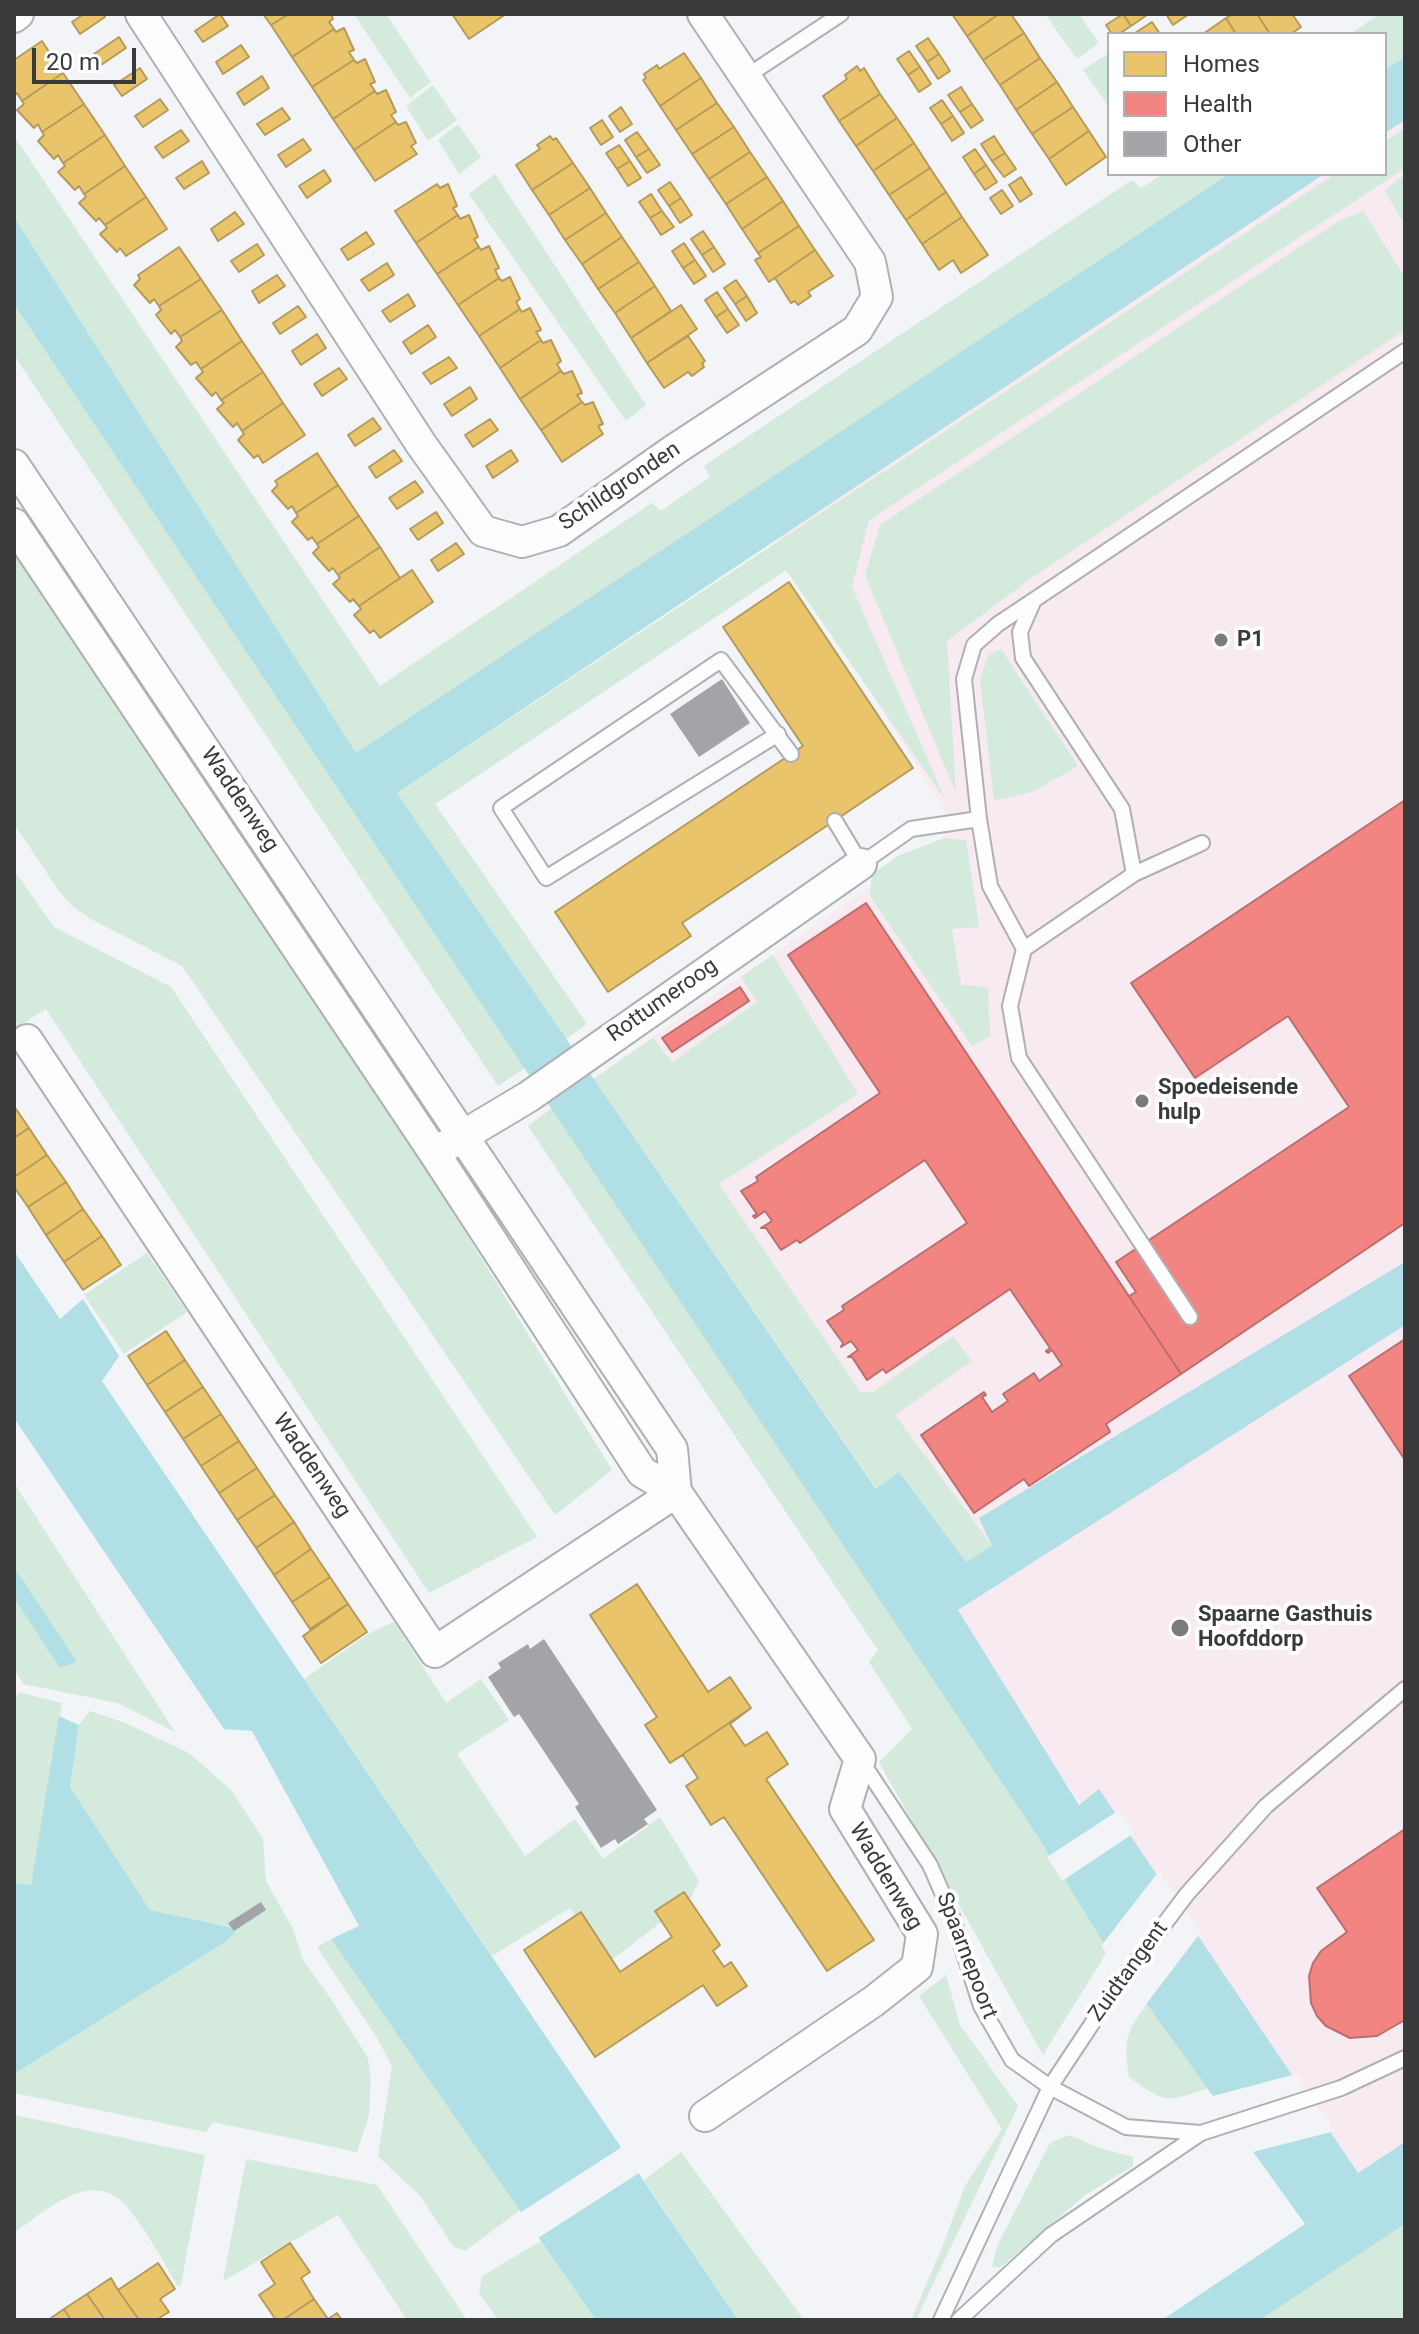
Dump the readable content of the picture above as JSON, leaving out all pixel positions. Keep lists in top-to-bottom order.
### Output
{
  "streets": {
    "street": ["Schildgronden", "Waddenweg", "Rottumeroog"],
    "lane": ["Spaarnepoort", "Zuidtangent"]
  },
  "crossings": [
    ["Waddenweg", "Rottumeroog"],
    ["Waddenweg", "Spaarnepoort"],
    ["Spaarnepoort", "Zuidtangent"]
  ],
  "places": ["P1", "Spoedeisende hulp", "Spaarne Gasthuis Hoofddorp"],
  "legend": ["Homes", "Health", "Other"],
  "scale_bar": "20 m"
}
